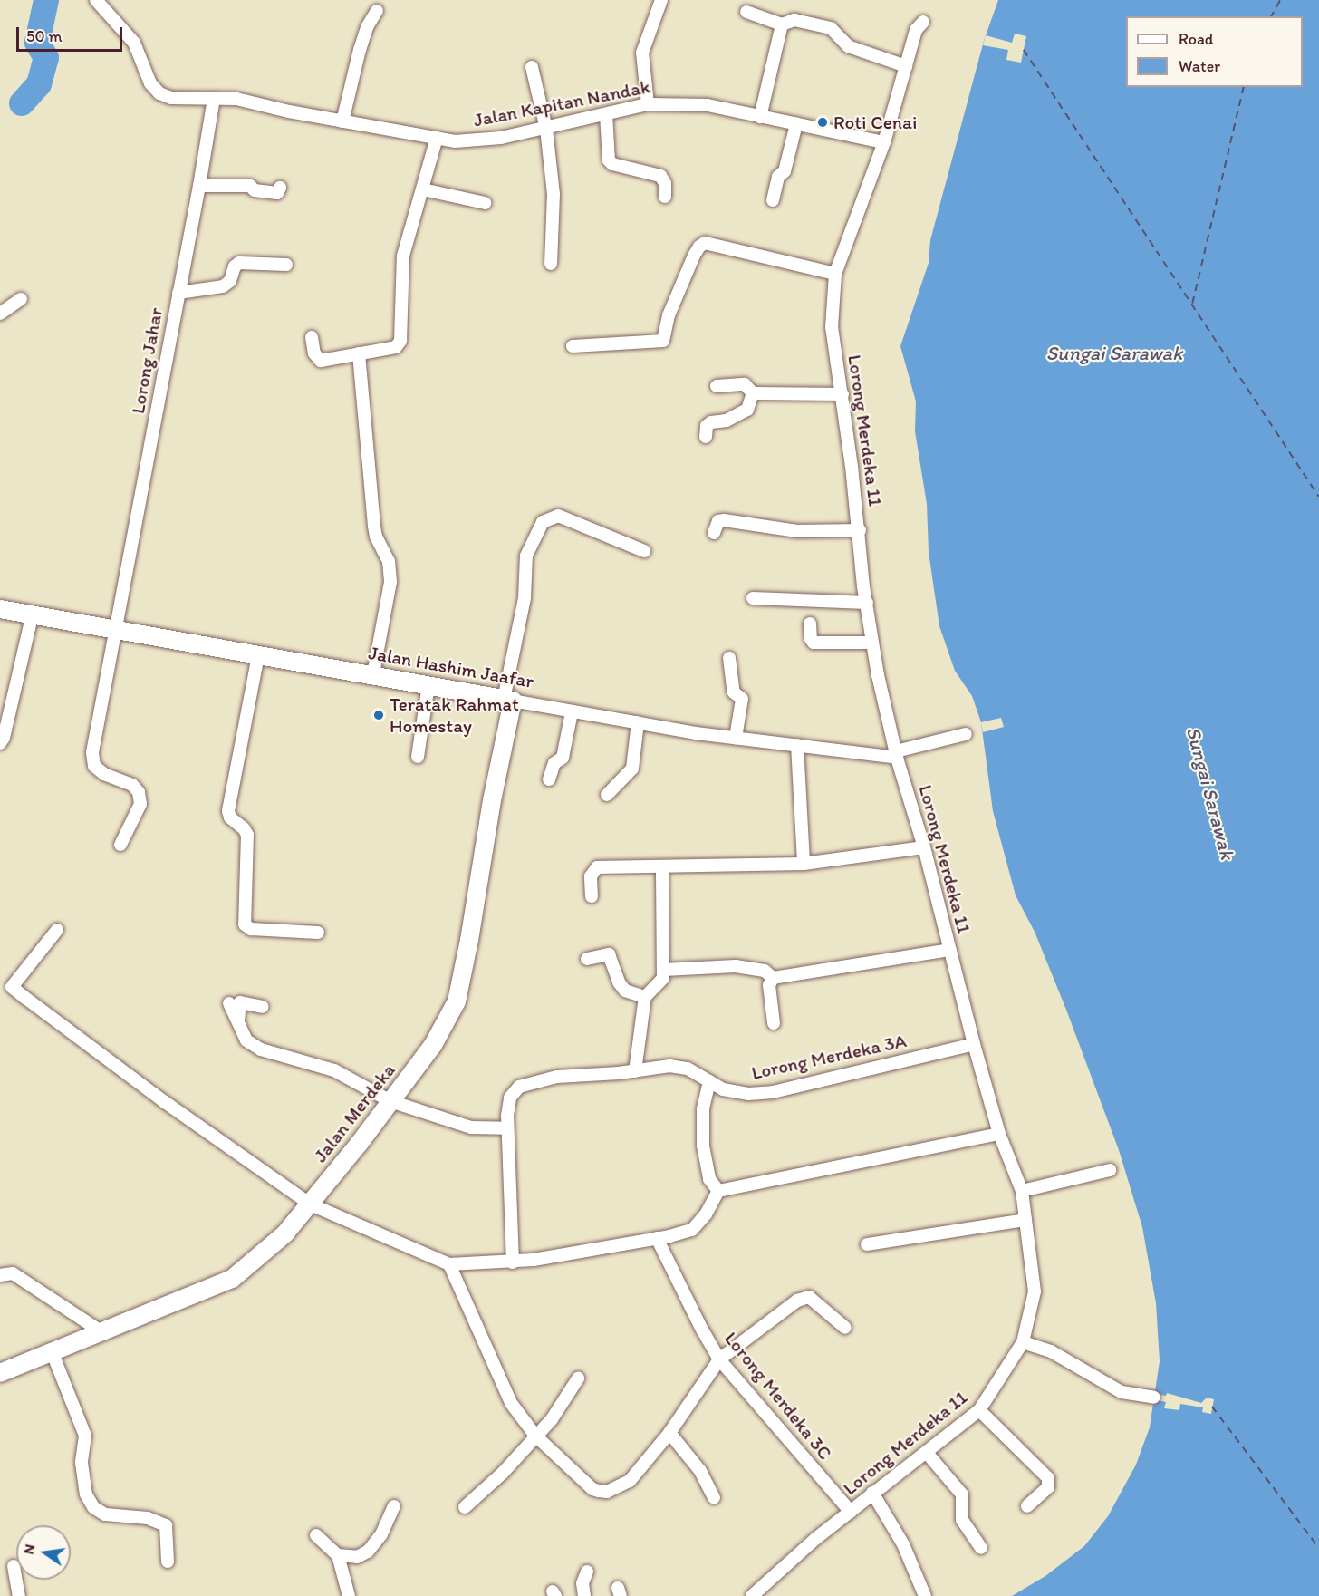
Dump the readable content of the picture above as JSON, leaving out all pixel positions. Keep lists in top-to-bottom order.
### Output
{
  "streets": {
    "street": [
      "Jalan Kapitan Nandak",
      "Lorong Jahar",
      "Lorong Merdeka 11",
      "Jalan Hashim Jaafar",
      "Lorong Merdeka 3A",
      "Jalan Merdeka",
      "Lorong Merdeka 3C"
    ]
  },
  "crossings": [
    ["Jalan Kapitan Nandak", "Lorong Jahar"],
    ["Jalan Kapitan Nandak", "Lorong Merdeka 11"],
    ["Lorong Jahar", "Jalan Hashim Jaafar"],
    ["Lorong Merdeka 11", "Jalan Hashim Jaafar"],
    ["Lorong Merdeka 11", "Lorong Merdeka 3A"],
    ["Lorong Merdeka 11", "Lorong Merdeka 3C"],
    ["Jalan Hashim Jaafar", "Jalan Merdeka"]
  ],
  "water": ["Sungai Sarawak"],
  "places": ["Roti Cenai", "Teratak Rahmat Homestay"],
  "legend": ["Road", "Water"],
  "scale_bar": "50 m",
  "north": "left"
}
